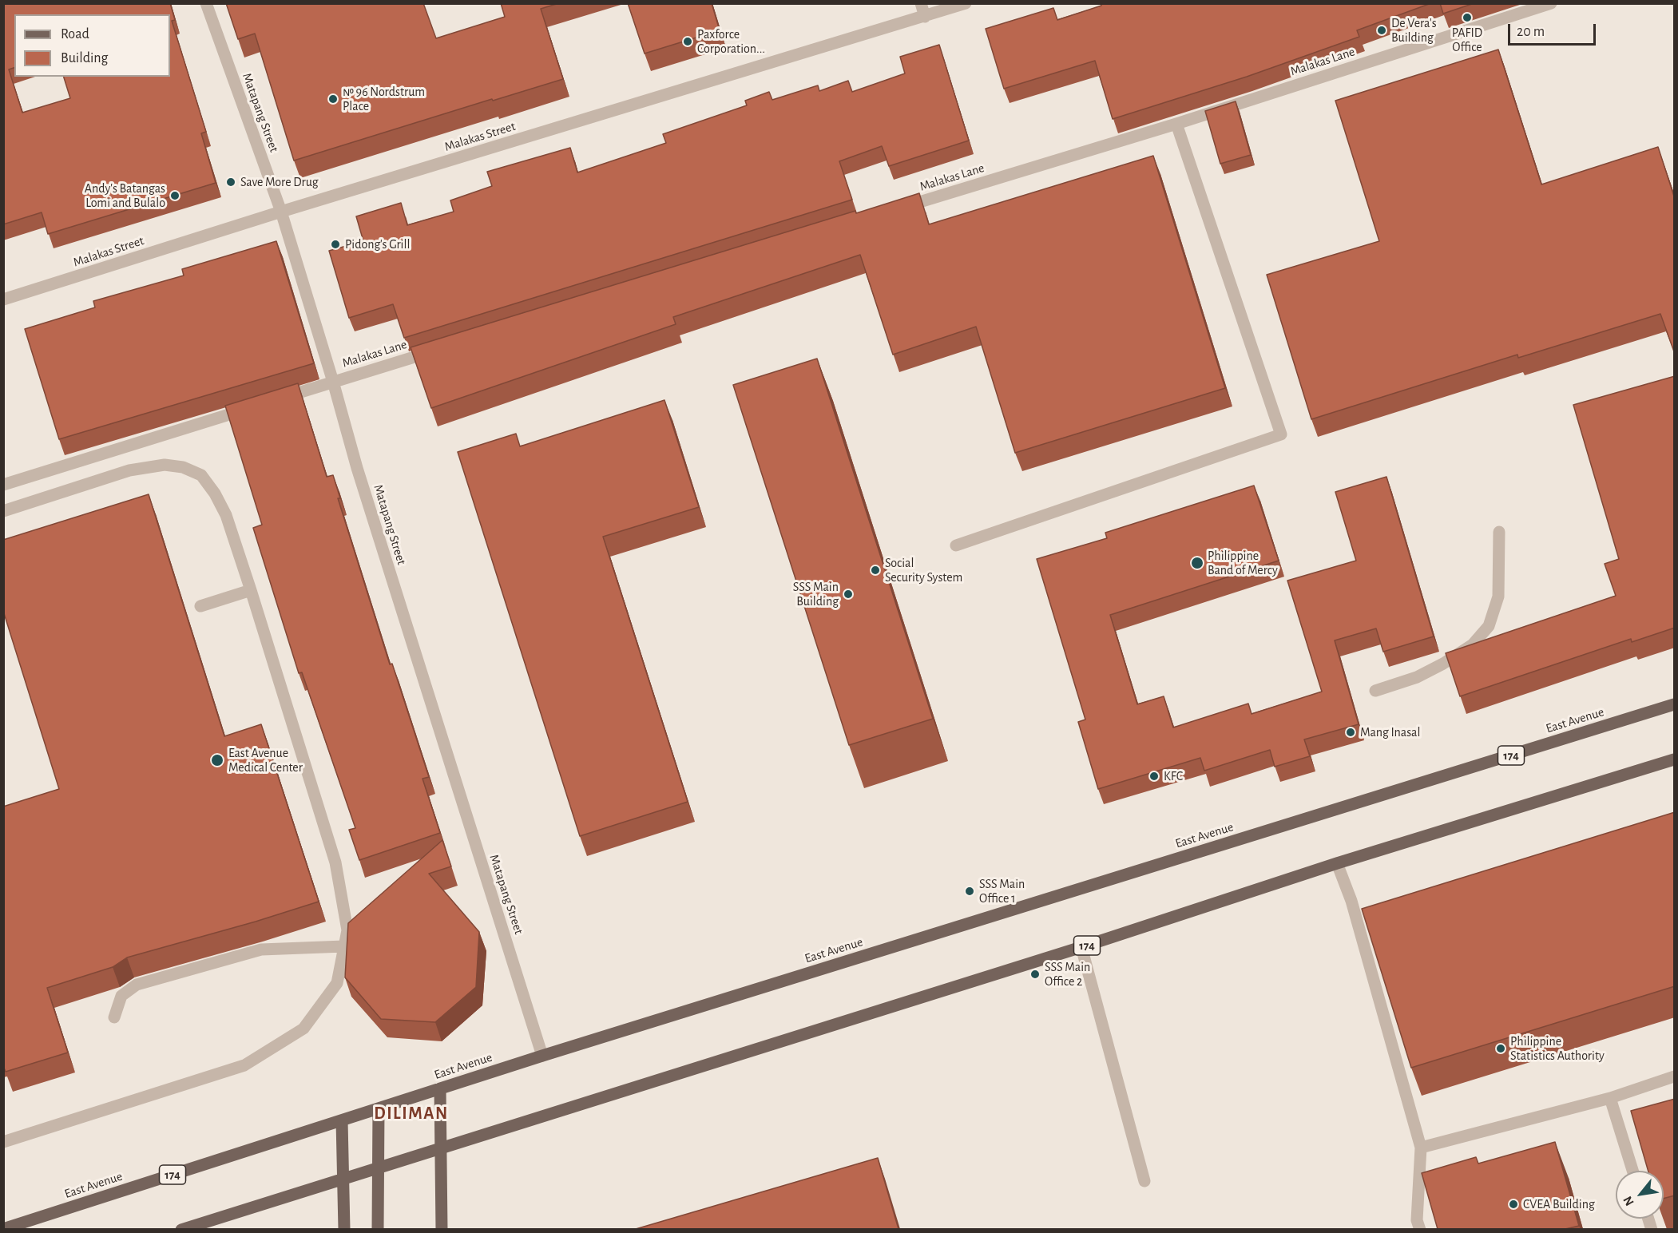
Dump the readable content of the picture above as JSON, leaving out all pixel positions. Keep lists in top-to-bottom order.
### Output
{
  "streets": {
    "main road": ["East Avenue", "174"],
    "street": ["Malakas Lane", "Matapang Street", "Malakas Street"]
  },
  "crossings": [
    ["Malakas Lane", "Matapang Street"],
    ["Matapang Street", "Malakas Street"],
    ["Matapang Street", "East Avenue"]
  ],
  "districts": ["DILIMAN"],
  "places": [
    "PAFID Office",
    "De Vera's Building",
    "Paxforce Corporation...",
    "№ 96 Nordstrum Place",
    "Save More Drug",
    "Andy's Batangas Lomi and Bulalo",
    "Pidong's Grill",
    "Philippine Band of Mercy",
    "Social Security System",
    "SSS Main Building",
    "Mang Inasal",
    "East Avenue Medical Center",
    "KFC",
    "SSS Main Office 1",
    "SSS Main Office 2",
    "Philippine Statistics Authority",
    "CVEA Building"
  ],
  "legend": ["Road", "Building"],
  "scale_bar": "20 m",
  "north": "bottom left"
}
